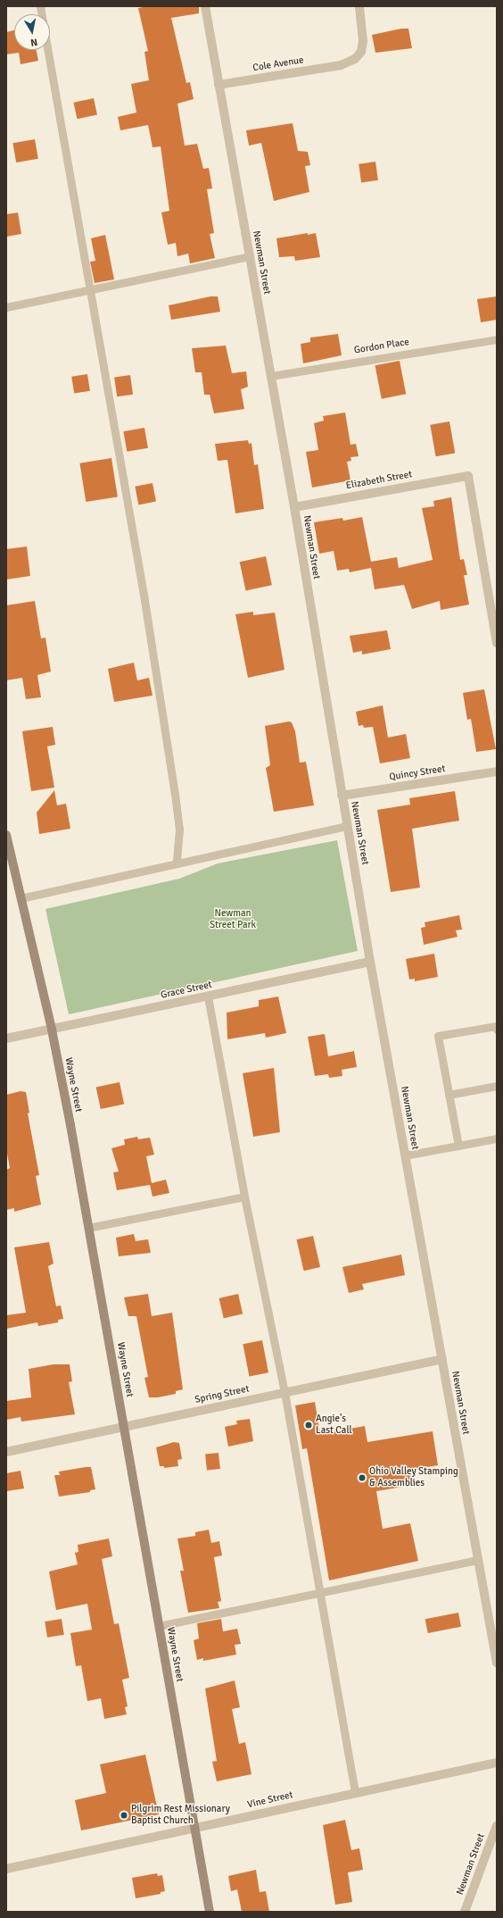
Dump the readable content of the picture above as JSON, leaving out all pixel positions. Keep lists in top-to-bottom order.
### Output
{
  "streets": {
    "main road": ["Wayne Street"],
    "street": [
      "Cole Avenue",
      "Newman Street",
      "Elizabeth Street",
      "Quincy Street",
      "Grace Street",
      "Spring Street",
      "Vine Street"
    ],
    "lane": ["Gordon Place"]
  },
  "crossings": [
    ["Cole Avenue", "Newman Street"],
    ["Newman Street", "Gordon Place"],
    ["Newman Street", "Elizabeth Street"],
    ["Newman Street", "Quincy Street"],
    ["Newman Street", "Grace Street"],
    ["Newman Street", "Spring Street"],
    ["Grace Street", "Wayne Street"],
    ["Wayne Street", "Spring Street"],
    ["Wayne Street", "Vine Street"]
  ],
  "parks": ["Newman Street Park"],
  "places": ["Angie's Last Call", "Ohio Valley Stamping & Assemblies", "Pilgrim Rest Missionary Baptist Church"],
  "north": "bottom"
}
